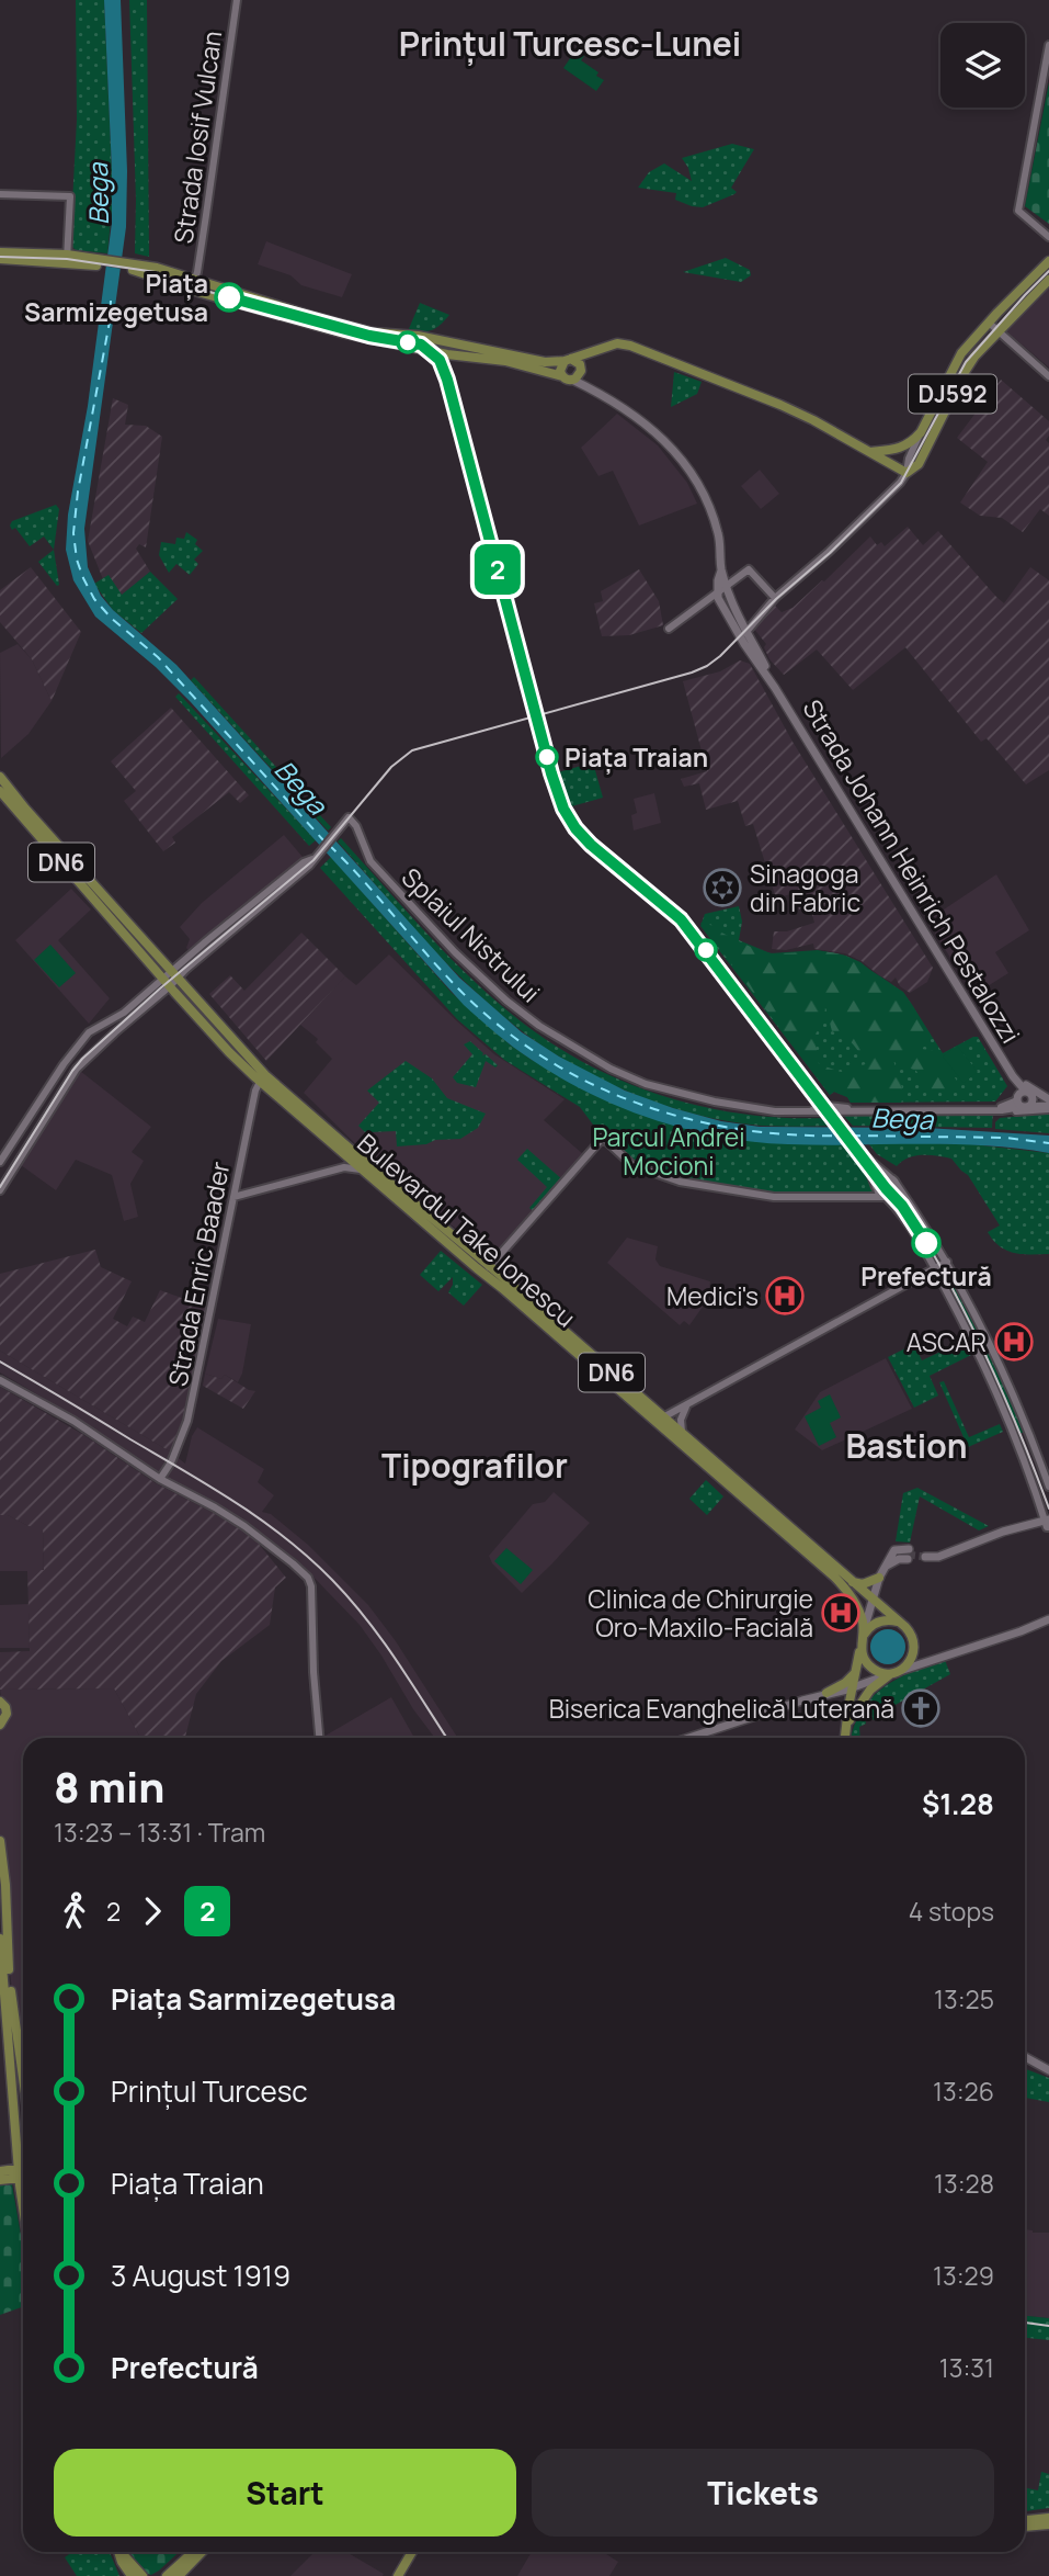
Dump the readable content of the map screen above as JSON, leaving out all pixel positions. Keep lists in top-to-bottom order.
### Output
{
  "streets": {
    "main road": [
      "DJ592",
      "DN6",
      "Strada Johann Heinrich Pestalozzi",
      "Bulevardul Take Ionescu"
    ],
    "street": ["Strada Iosif Vulcan", "Splaiul Nistrului", "Strada Enric Baader"]
  },
  "crossings": [
    ["DN6", "Splaiul Nistrului"],
    ["DN6", "Bulevardul Take Ionescu"],
    ["Strada Johann Heinrich Pestalozzi", "Splaiul Nistrului"],
    ["Splaiul Nistrului", "Bulevardul Take Ionescu"],
    ["Bulevardul Take Ionescu", "Strada Enric Baader"]
  ],
  "districts": ["Prințul Turcesc-Lunei", "Bastion", "Tipografilor"],
  "water": ["Bega"],
  "parks": ["Parcul Andrei Mocioni"],
  "places": {
    "other": ["Piața Sarmizegetusa", "Piața Traian", "Prefectură"],
    "synagogue": ["Sinagoga din Fabric"],
    "hospital": ["Medici's", "ASCAR", "Clinica de Chirurgie Oro-Maxilo-Facială"],
    "church": ["Biserica Evanghelică Luterană"]
  },
  "lines": ["tram line 2"],
  "page": {
    "on_map": "2",
    "heading": ["8 min", "13:23 – 13:31 · Tram", "$1.28"],
    "legs": ["2", "2", "4 stops"],
    "list": [
      {
        "name": "Piața Sarmizegetusa",
        "value": "13:25"
      },
      {
        "name": "Prințul Turcesc",
        "value": "13:26"
      },
      {
        "name": "Piața Traian",
        "value": "13:28"
      },
      {
        "name": "3 August 1919",
        "value": "13:29"
      },
      {
        "name": "Prefectură",
        "value": "13:31"
      }
    ],
    "buttons": ["Start", "Tickets"]
  }
}
